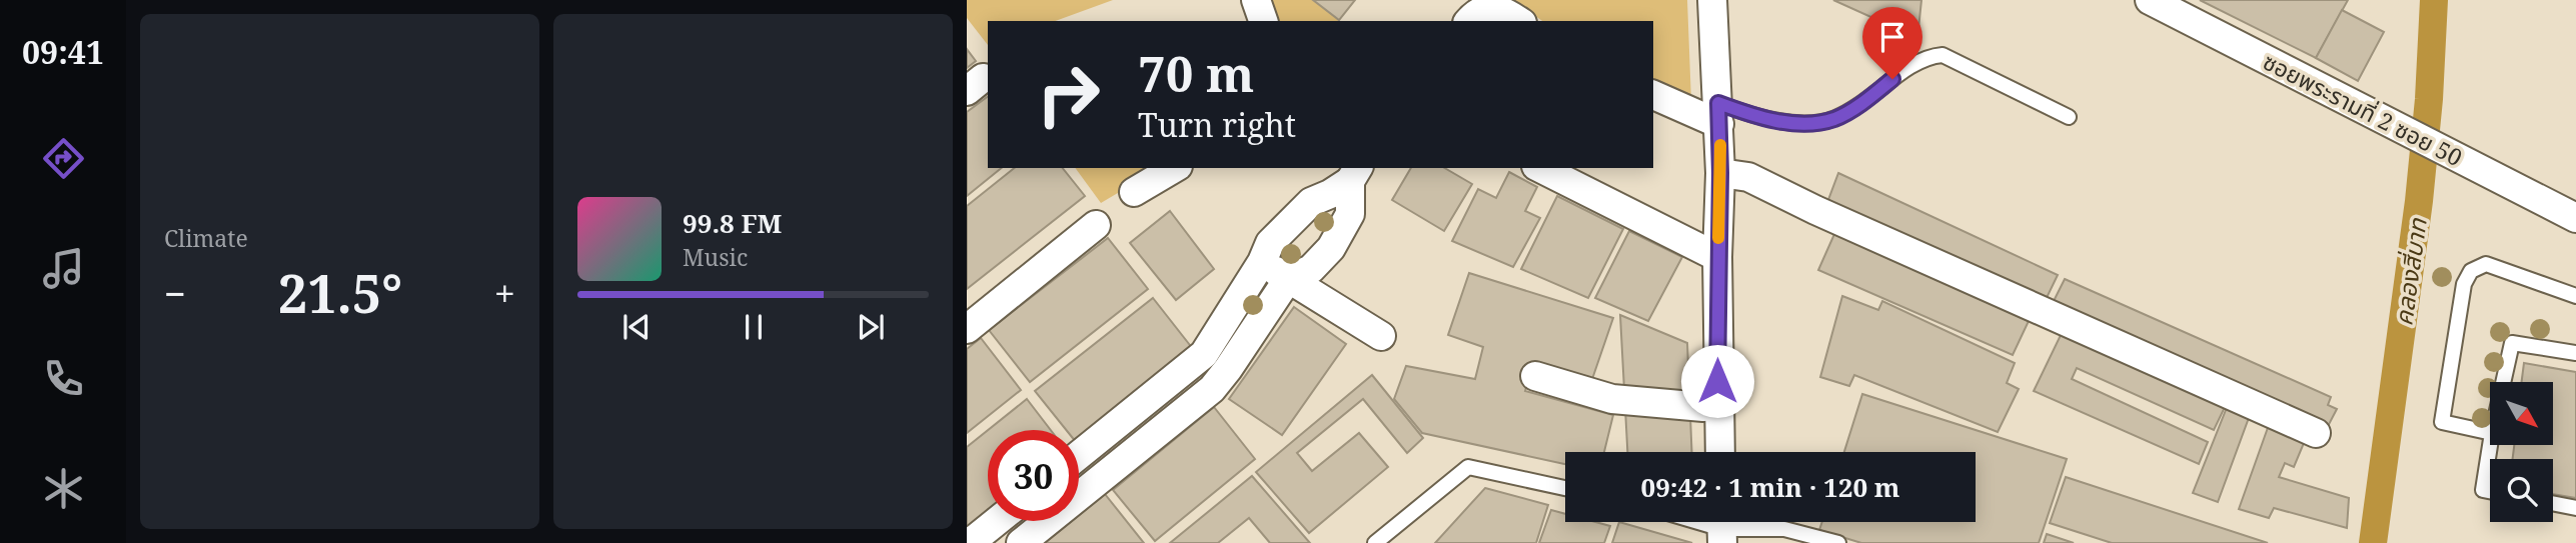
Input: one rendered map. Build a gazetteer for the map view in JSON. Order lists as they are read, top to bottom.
{
  "streets": {
    "street": ["ซอยพระรามที่ 2 ซอย 50"]
  },
  "water": ["คลองสี่บาท"],
  "north": "bottom right",
  "page": {
    "tabs": "09:41",
    "tile": "Climate",
    "turn": ["70 m", "Turn right"],
    "song": ["99.8 FM", "Music"],
    "heat": ["−", "21.5°", "+"],
    "limit": "30",
    "trip": "09:42 · 1 min · 120 m"
  }
}
